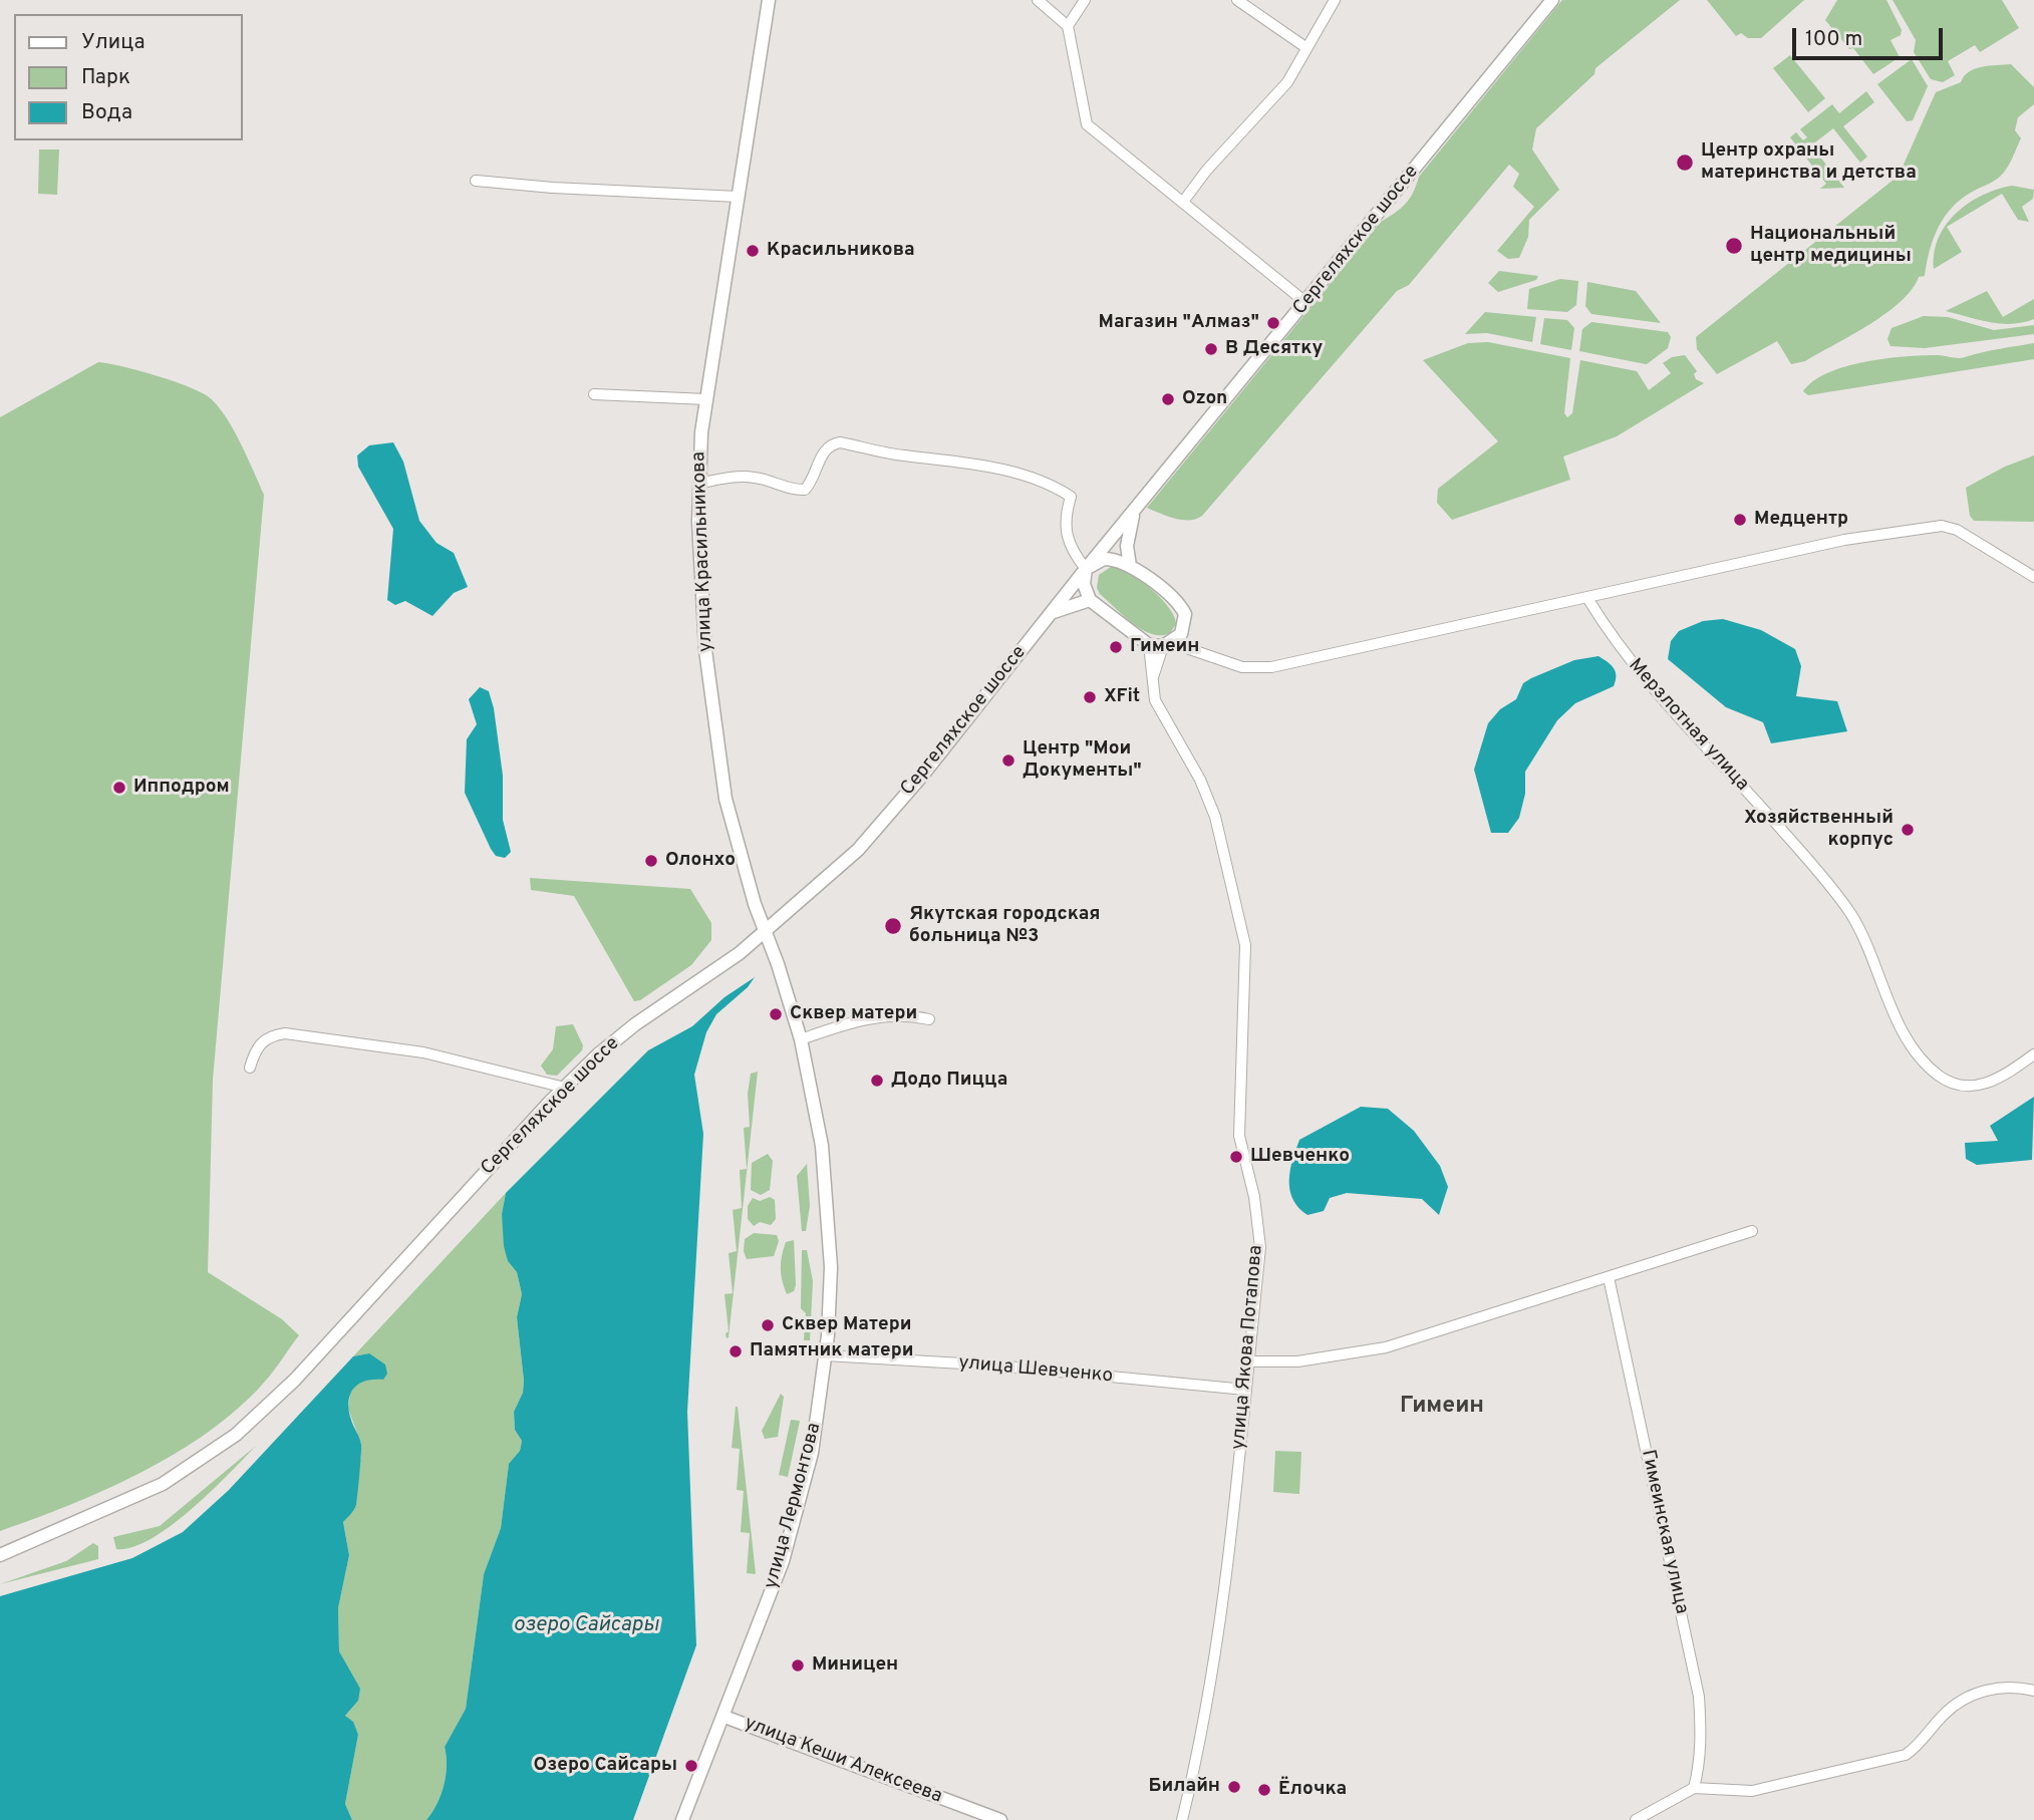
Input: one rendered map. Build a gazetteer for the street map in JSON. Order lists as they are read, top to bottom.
{
  "streets": {
    "main road": [
      "Сергеляхское шоссе",
      "улица Красильникова",
      "улица Лермонтова",
      "улица Кеши Алексеева"
    ],
    "street": [
      "Мерзлотная улица",
      "улица Якова Потапова",
      "улица Шевченко",
      "Гимеинская улица"
    ]
  },
  "crossings": [
    ["Сергеляхское шоссе", "улица Красильникова"],
    ["Сергеляхское шоссе", "улица Лермонтова"],
    ["улица Красильникова", "улица Лермонтова"],
    ["улица Якова Потапова", "улица Шевченко"],
    ["улица Шевченко", "улица Лермонтова"],
    ["улица Лермонтова", "улица Кеши Алексеева"]
  ],
  "districts": ["Гимеин"],
  "water": ["озеро Сайсары"],
  "places": [
    "Центр охраны материнства и детства",
    "Национальный центр медицины",
    "Красильникова",
    "Магазин \"Алмаз\"",
    "В Десятку",
    "Ozon",
    "Медцентр",
    "Гимеин",
    "XFit",
    "Центр \"Мои Документы\"",
    "Ипподром",
    "Хозяйственный корпус",
    "Олонхо",
    "Якутская городская больница №3",
    "Сквер матери",
    "Додо Пицца",
    "Шевченко",
    "Сквер Матери",
    "Памятник матери",
    "Миницен",
    "Озеро Сайсары",
    "Билайн",
    "Ёлочка"
  ],
  "legend": ["Улица", "Парк", "Вода"],
  "scale_bar": "100 m"
}
